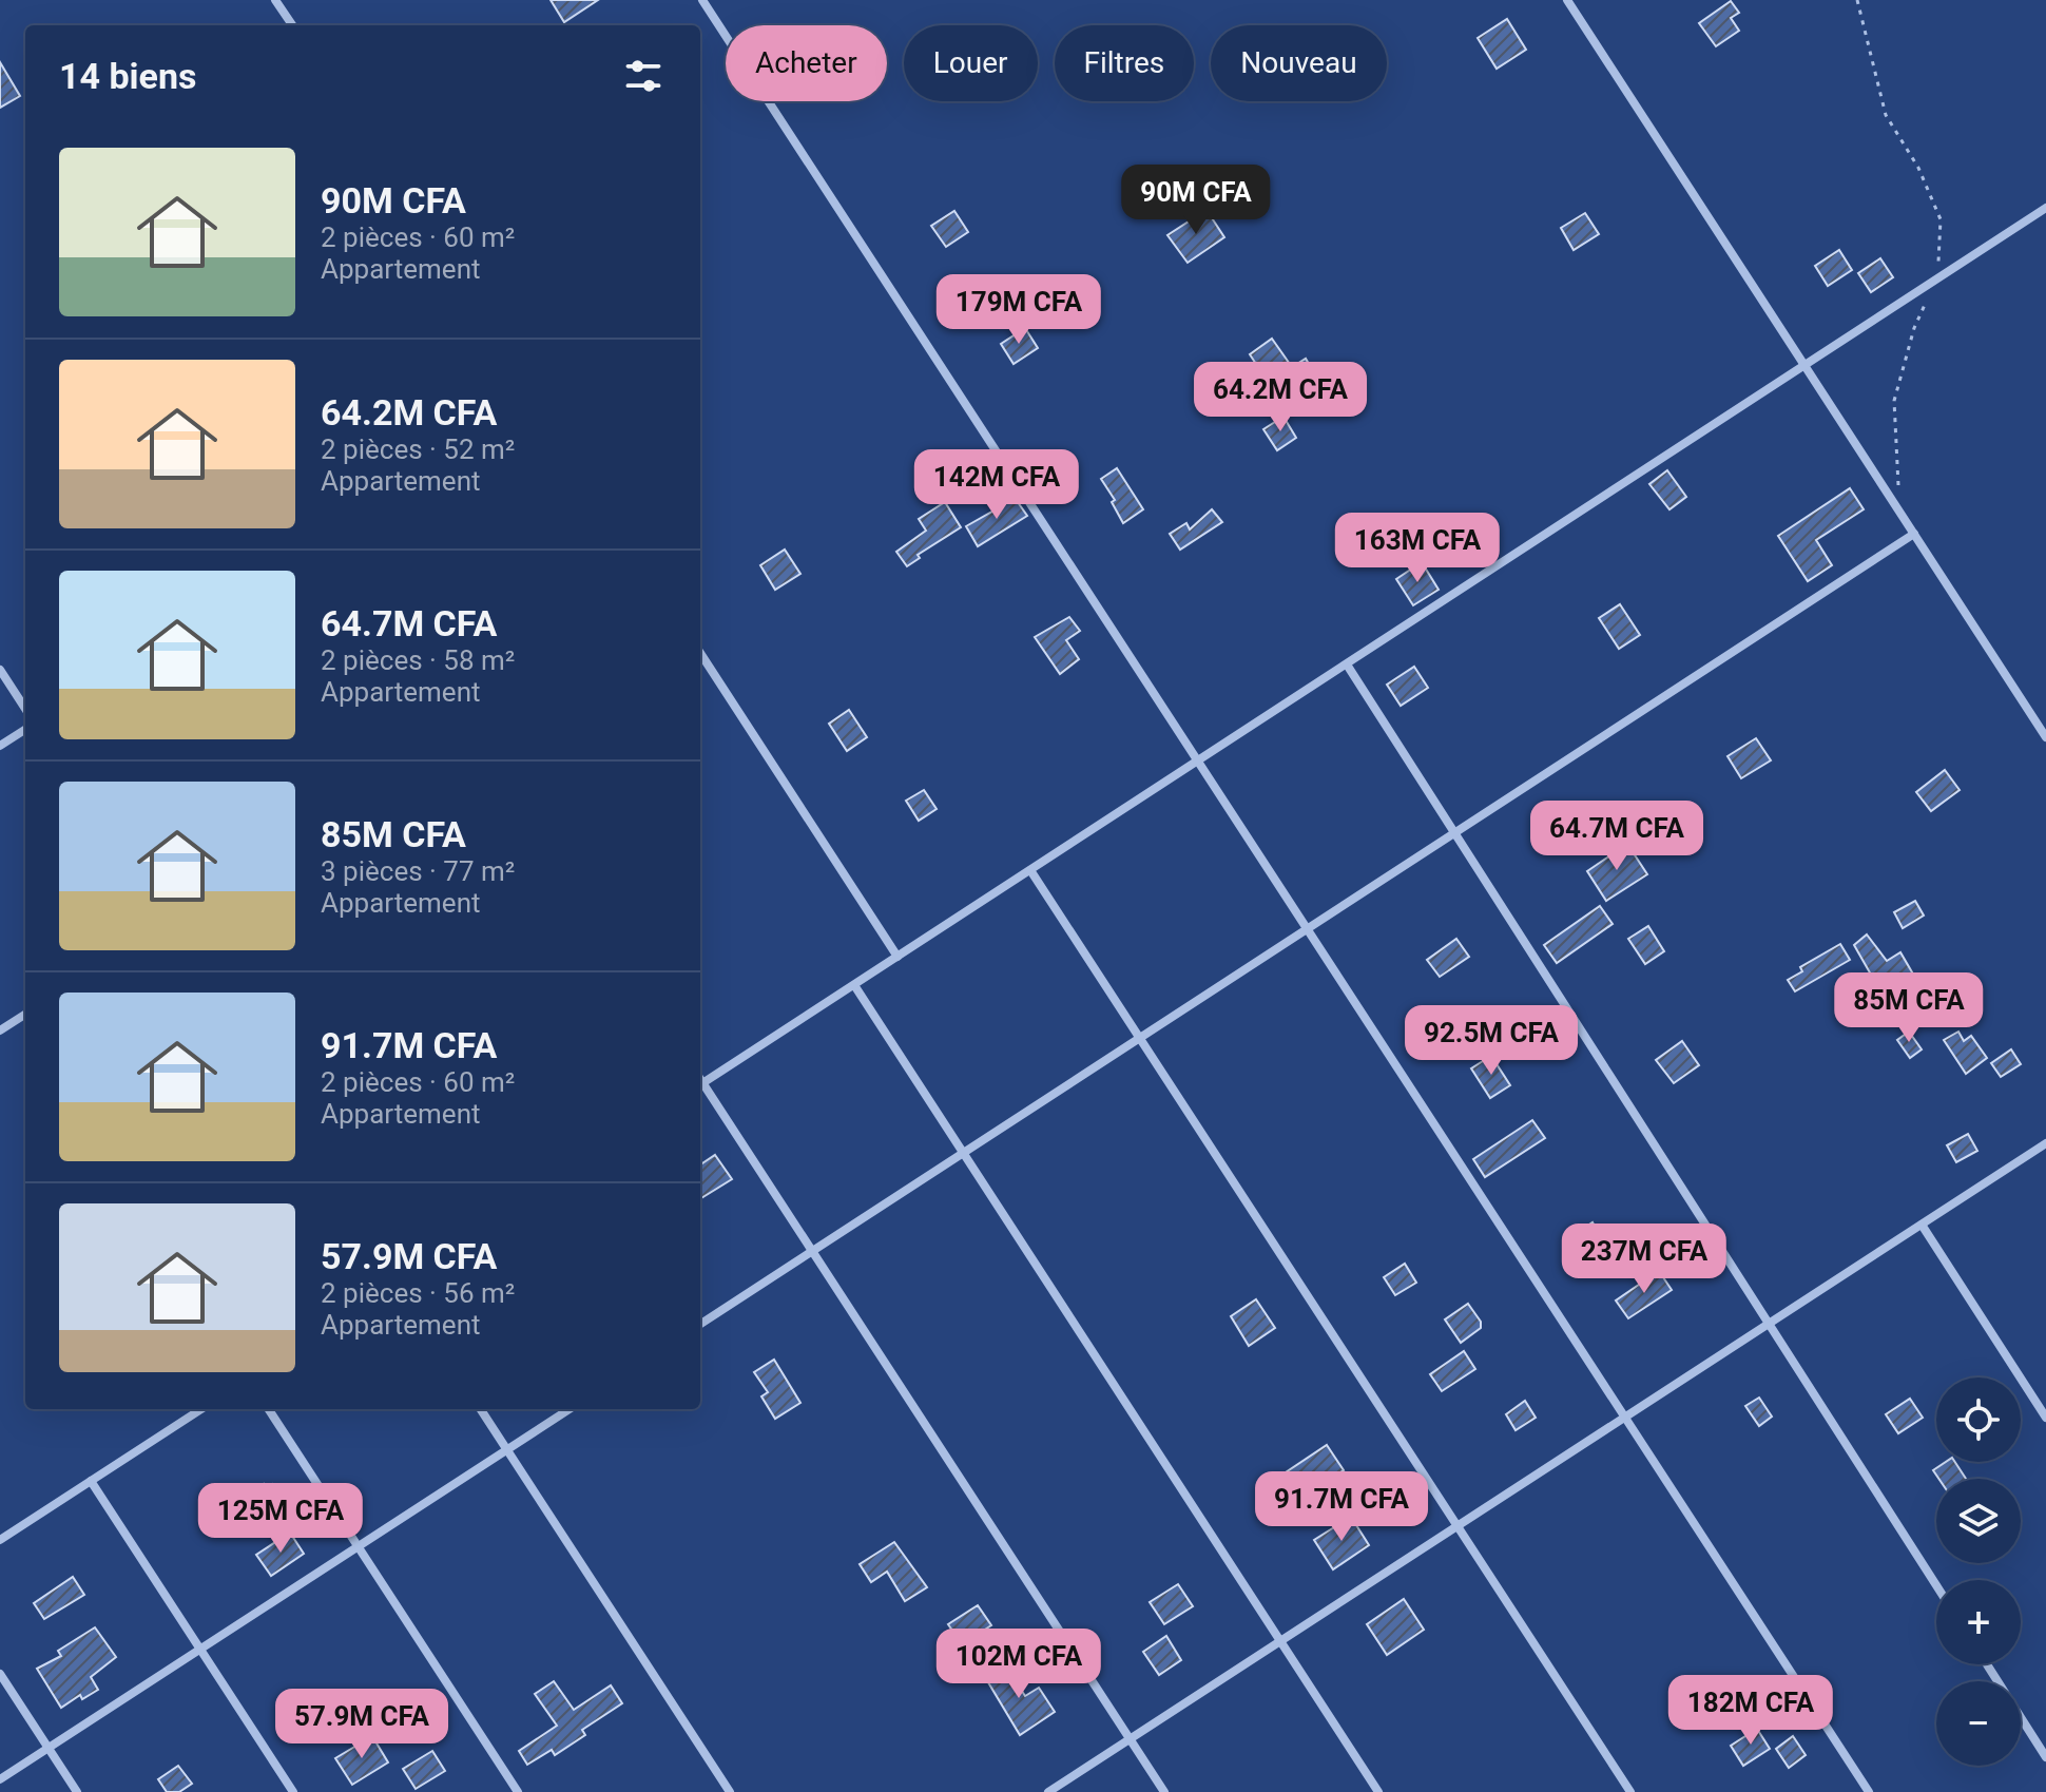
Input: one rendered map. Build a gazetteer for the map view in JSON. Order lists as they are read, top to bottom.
{
  "page": {
    "chip": [
      "Acheter",
      "Louer",
      "Filtres",
      "Nouveau"
    ],
    "heading": "14 biens",
    "list": [
      {
        "name": "90M CFA",
        "note": "2 pièces · 60 m² · Appartement"
      },
      {
        "name": "64.2M CFA",
        "note": "2 pièces · 52 m² · Appartement"
      },
      {
        "name": "64.7M CFA",
        "note": "2 pièces · 58 m² · Appartement"
      },
      {
        "name": "85M CFA",
        "note": "3 pièces · 77 m² · Appartement"
      },
      {
        "name": "91.7M CFA",
        "note": "2 pièces · 60 m² · Appartement"
      },
      {
        "name": "57.9M CFA",
        "note": "2 pièces · 56 m² · Appartement"
      }
    ],
    "price": [
      "90M CFA",
      "179M CFA",
      "64.2M CFA",
      "142M CFA",
      "163M CFA",
      "64.7M CFA",
      "85M CFA",
      "92.5M CFA",
      "237M CFA",
      "91.7M CFA",
      "125M CFA",
      "102M CFA",
      "182M CFA",
      "57.9M CFA"
    ],
    "map_buttons": ["+", "−"]
  }
}
